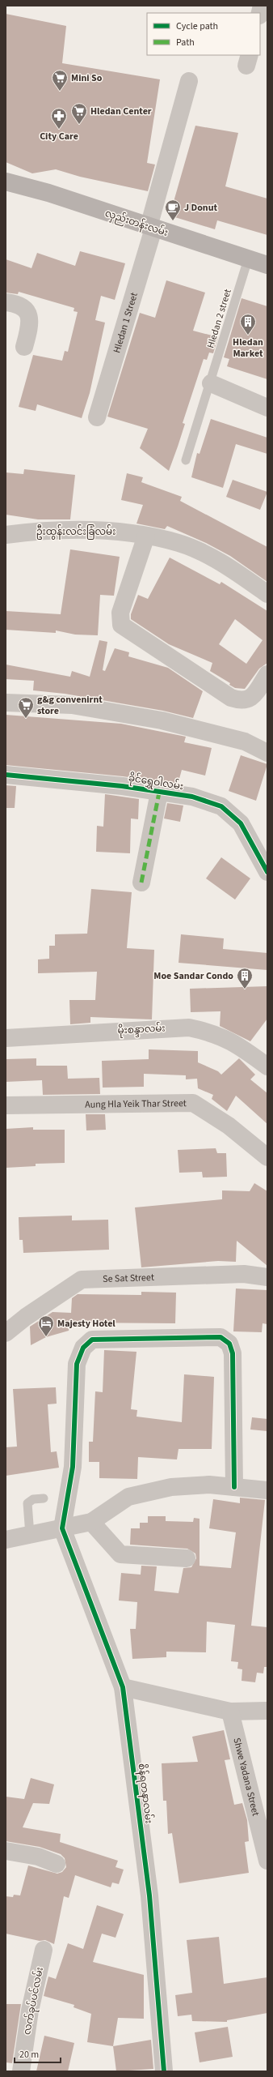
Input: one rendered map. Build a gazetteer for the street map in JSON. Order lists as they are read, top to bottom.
{
  "streets": {
    "main road": ["လှည်းတန်းလမ်း"],
    "street": [
      "Hledan 1 Street",
      "ဦးထွန်းလင်းခြံလမ်း",
      "ခိုင်ရွှေဝါလမ်း",
      "မိုးစန္ဒာလမ်း",
      "Aung Hla Yeik Thar Street",
      "Se Sat Street",
      "Shwe Yadana Street",
      "စိန်ရတနာလမ်း",
      "လက်ခုပ်ပင်လမ်း"
    ],
    "lane": ["Hledan 2 street"]
  },
  "crossings": [
    ["လှည်းတန်းလမ်း", "Hledan 2 street"],
    ["လှည်းတန်းလမ်း", "Hledan 1 Street"]
  ],
  "places": {
    "supermarket": ["Mini So", "Hledan Center", "g&g convenirnt store"],
    "pharmacy": ["City Care"],
    "cafe": ["J Donut"],
    "building": ["Hledan Market", "Moe Sandar Condo"],
    "hotel": ["Majesty Hotel"]
  },
  "legend": ["Cycle path", "Path"],
  "scale_bar": "20 m"
}
